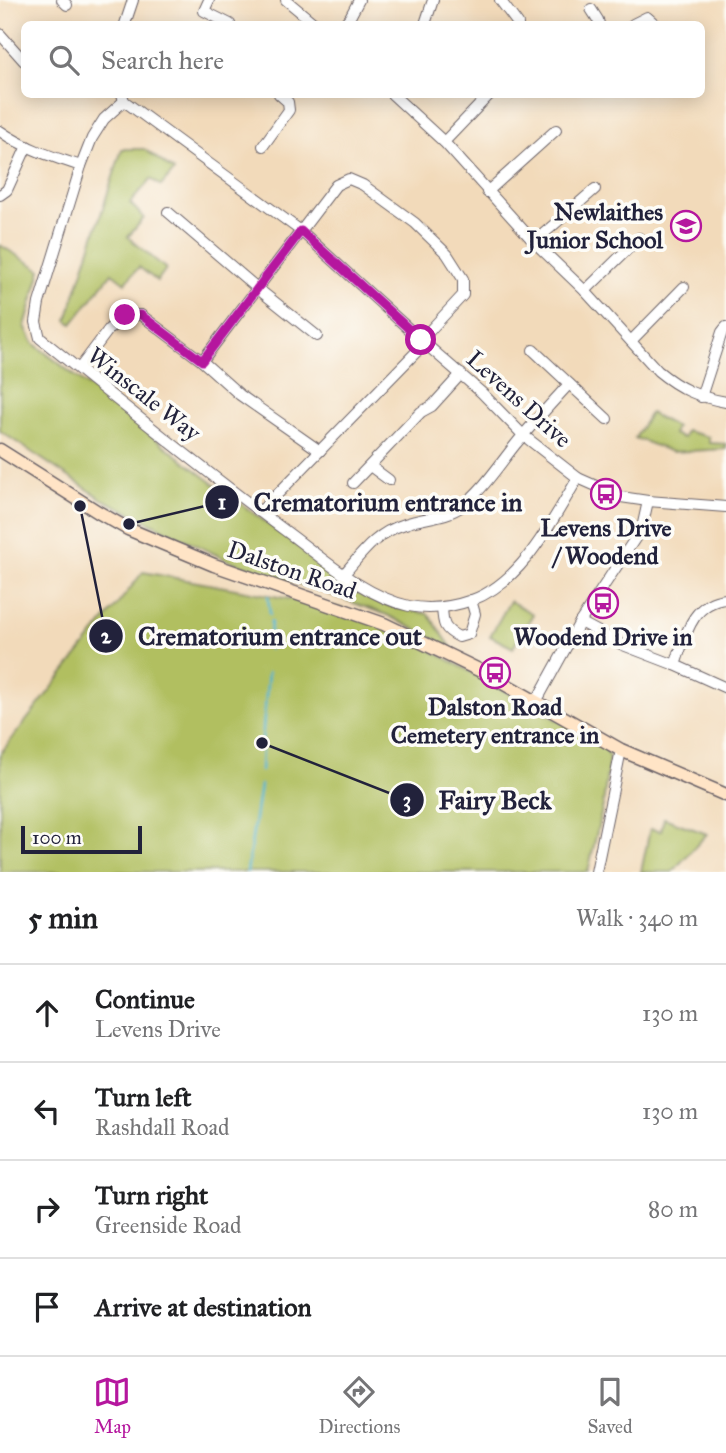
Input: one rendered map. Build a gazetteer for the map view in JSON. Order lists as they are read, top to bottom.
{
  "streets": {
    "main road": ["Dalston Road"],
    "street": ["Winscale Way", "Levens Drive"]
  },
  "crossings": [
    ["Winscale Way", "Levens Drive"]
  ],
  "places": {
    "school or university": ["Newlaithes Junior School"],
    "bus stop": ["Levens Drive / Woodend", "Woodend Drive in", "Dalston Road Cemetery entrance in"],
    "other": ["Crematorium entrance out", "Crematorium entrance in", "Fairy Beck"]
  },
  "scale_bar": "100 m",
  "page": {
    "search": "Search here",
    "scale": "100 m",
    "heading": ["5 min", "Walk · 340 m"],
    "list": [
      ["Continue", "Levens Drive", "130 m"],
      ["Turn left", "Rashdall Road", "130 m"],
      ["Turn right", "Greenside Road", "80 m"],
      "Arrive at destination"
    ],
    "nav": ["Map", "Directions", "Saved"]
  }
}
